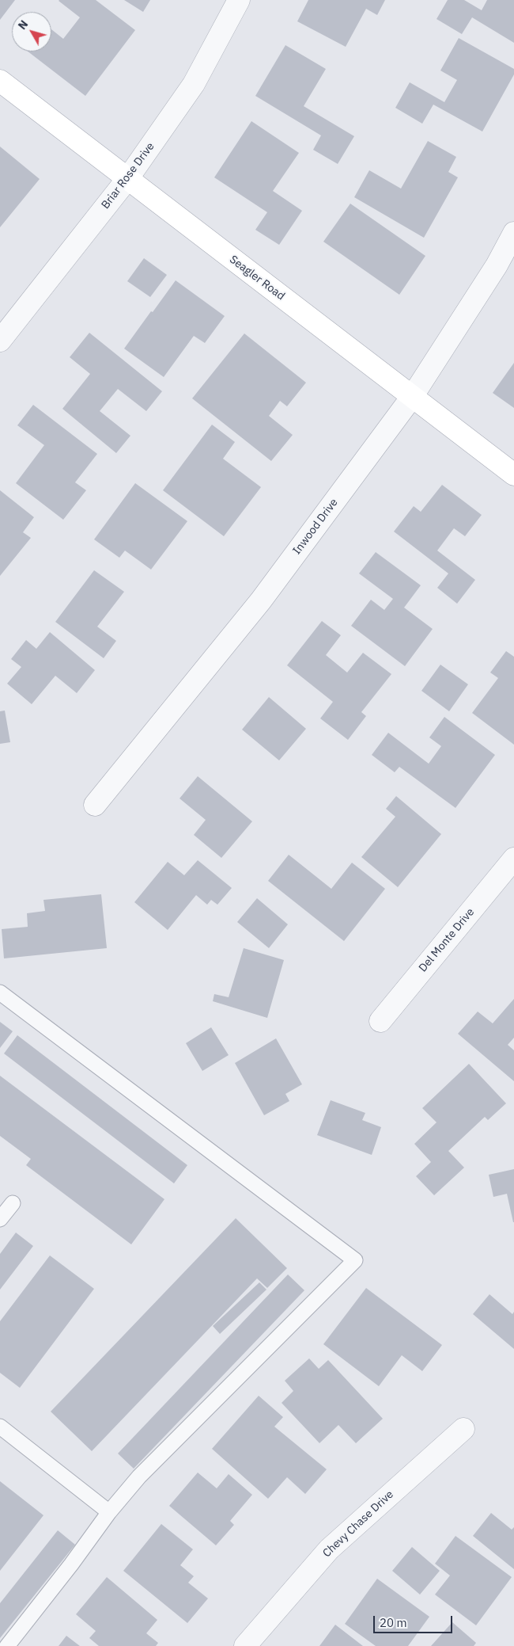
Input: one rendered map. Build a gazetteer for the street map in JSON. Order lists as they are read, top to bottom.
{
  "streets": {
    "street": [
      "Briar Rose Drive",
      "Seagler Road",
      "Inwood Drive",
      "Del Monte Drive",
      "Chevy Chase Drive"
    ]
  },
  "crossings": [
    ["Briar Rose Drive", "Seagler Road"],
    ["Seagler Road", "Inwood Drive"]
  ],
  "scale_bar": "20 m",
  "north": "top left"
}
